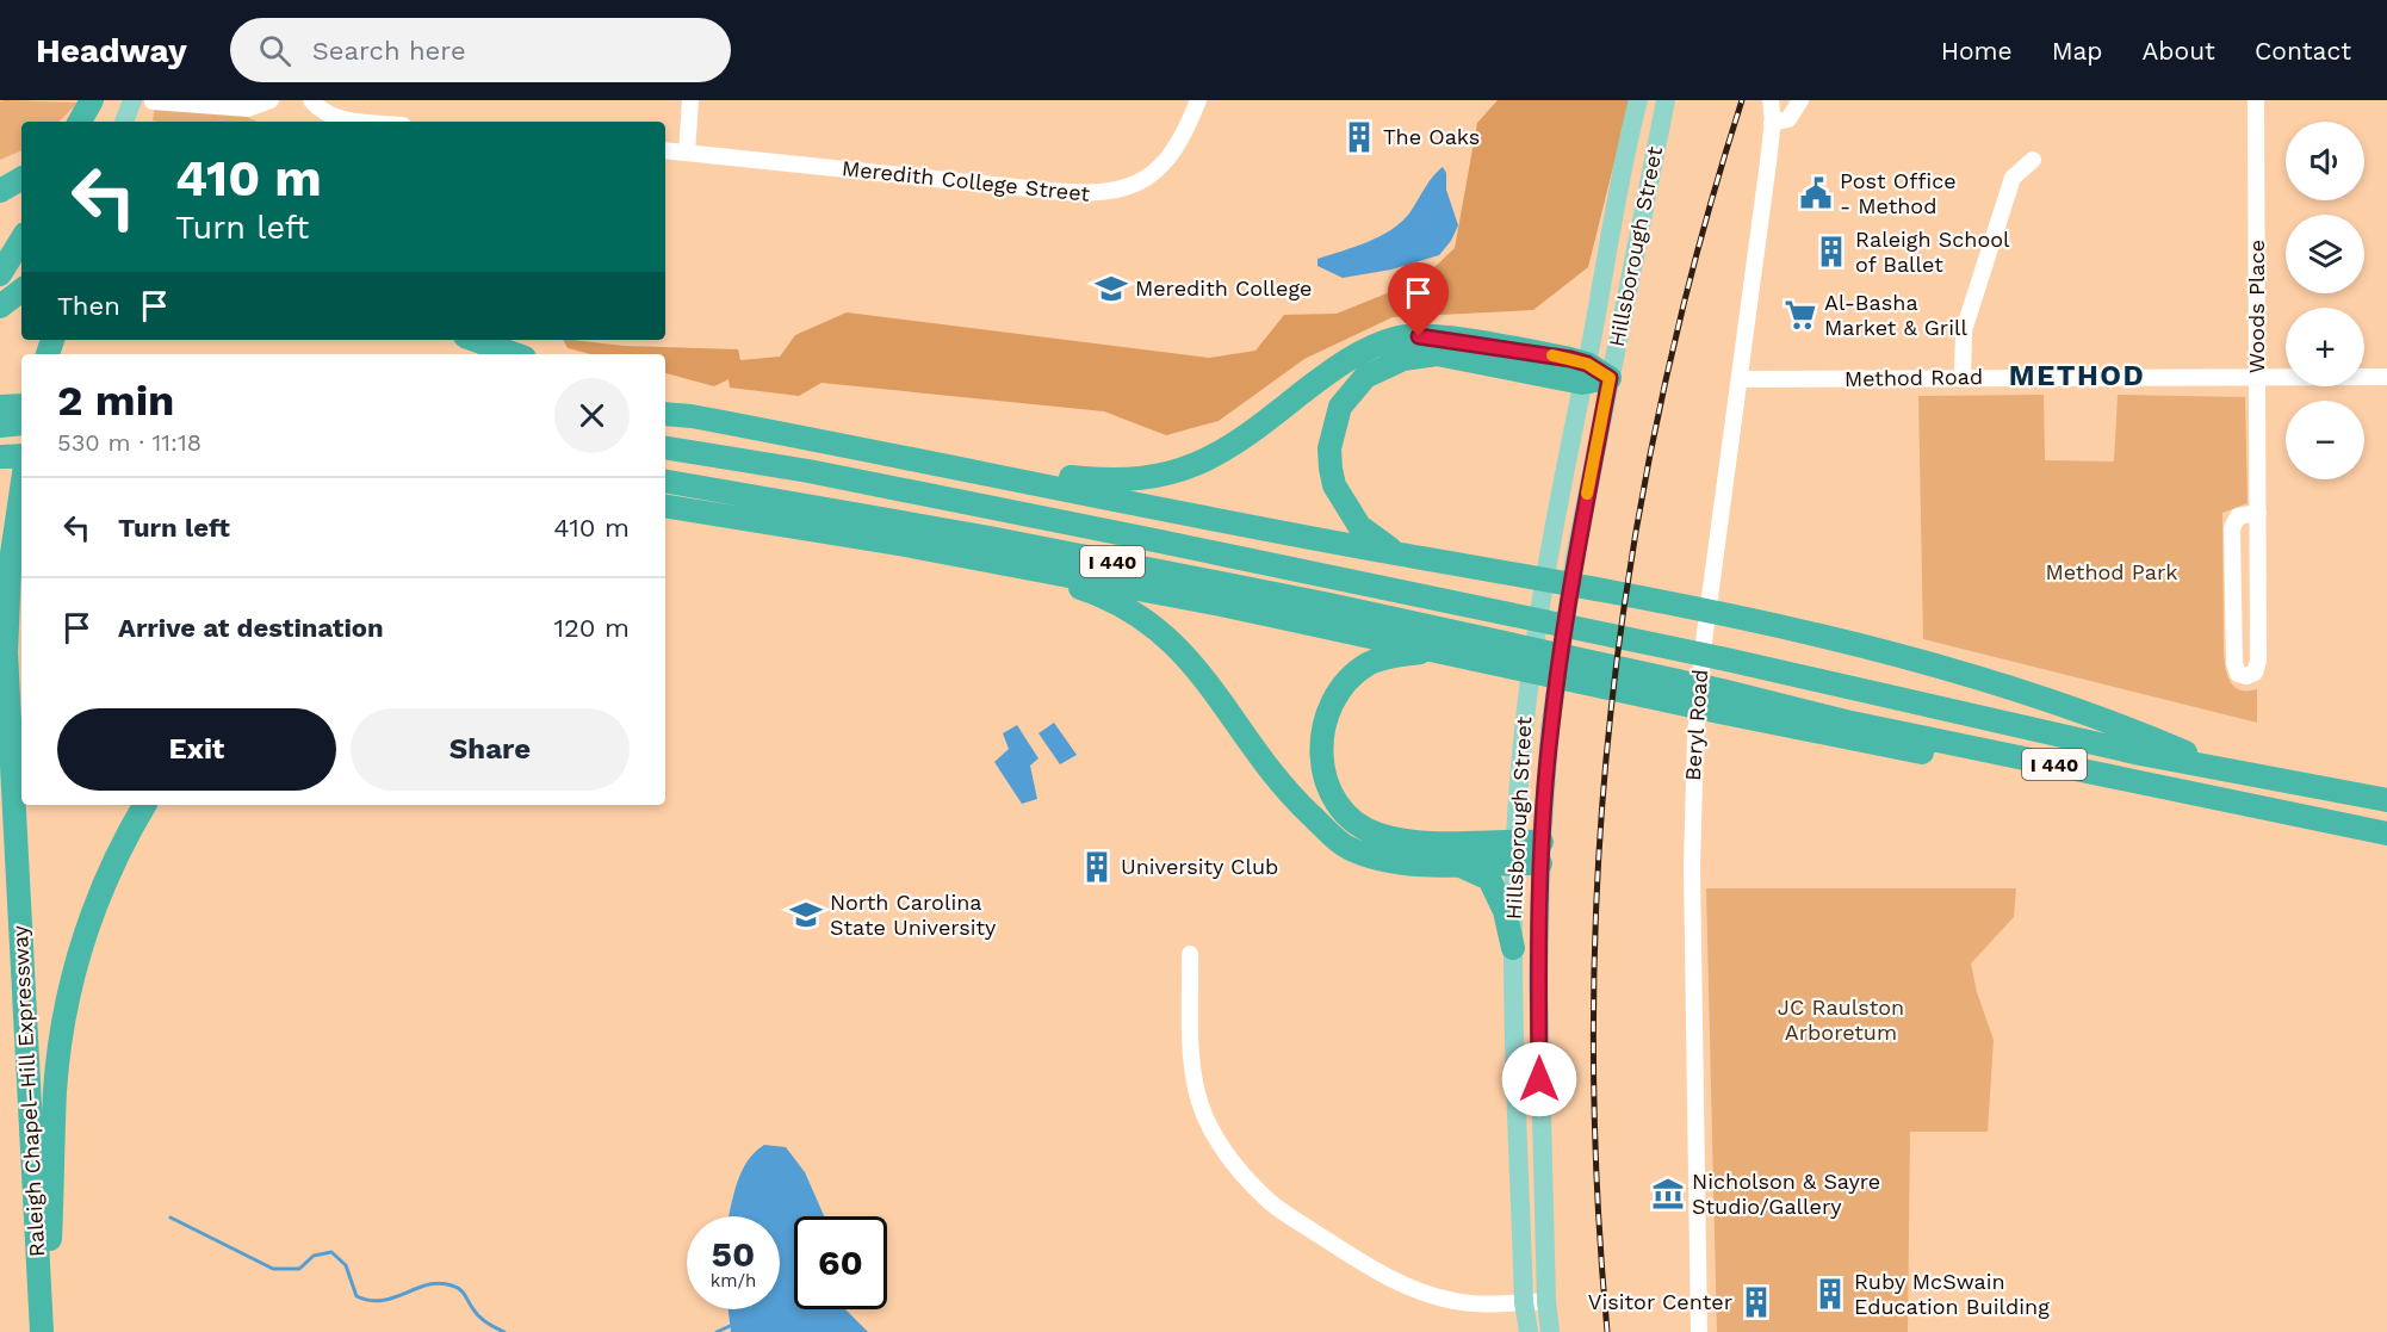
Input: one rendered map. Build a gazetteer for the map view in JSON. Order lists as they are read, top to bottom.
{
  "streets": {
    "highway": ["I 440", "Raleigh Chapel–Hill Expressway"],
    "main road": ["Hillsborough Street"],
    "street": [
      "Meredith College Street",
      "Woods Place",
      "Method Road",
      "Beryl Road"
    ]
  },
  "crossings": [
    ["Woods Place", "Method Road"],
    ["Method Road", "Beryl Road"]
  ],
  "districts": ["METHOD"],
  "parks": ["Method Park", "JC Raulston Arboretum"],
  "places": {
    "building": [
      "The Oaks",
      "Raleigh School of Ballet",
      "University Club",
      "Ruby McSwain Education Building",
      "Visitor Center"
    ],
    "public building": ["Post Office - Method"],
    "school or university": ["Meredith College", "North Carolina State University"],
    "supermarket": ["Al-Basha Market & Grill"],
    "museum": ["Nicholson & Sayre Studio/Gallery"]
  },
  "page": {
    "header": "Headway",
    "search": "Search here",
    "nav": [
      "Home",
      "Map",
      "About",
      "Contact"
    ],
    "map_buttons": ["+", "−"],
    "turn": ["410 m", "Turn left"],
    "then": "Then",
    "heading": ["2 min", "530 m · 11:18"],
    "list": [
      {
        "name": "Turn left",
        "value": "410 m"
      },
      {
        "name": "Arrive at destination",
        "value": "120 m"
      }
    ],
    "buttons": ["Exit", "Share"],
    "speed": "50 km/h",
    "limit": "60"
  }
}
